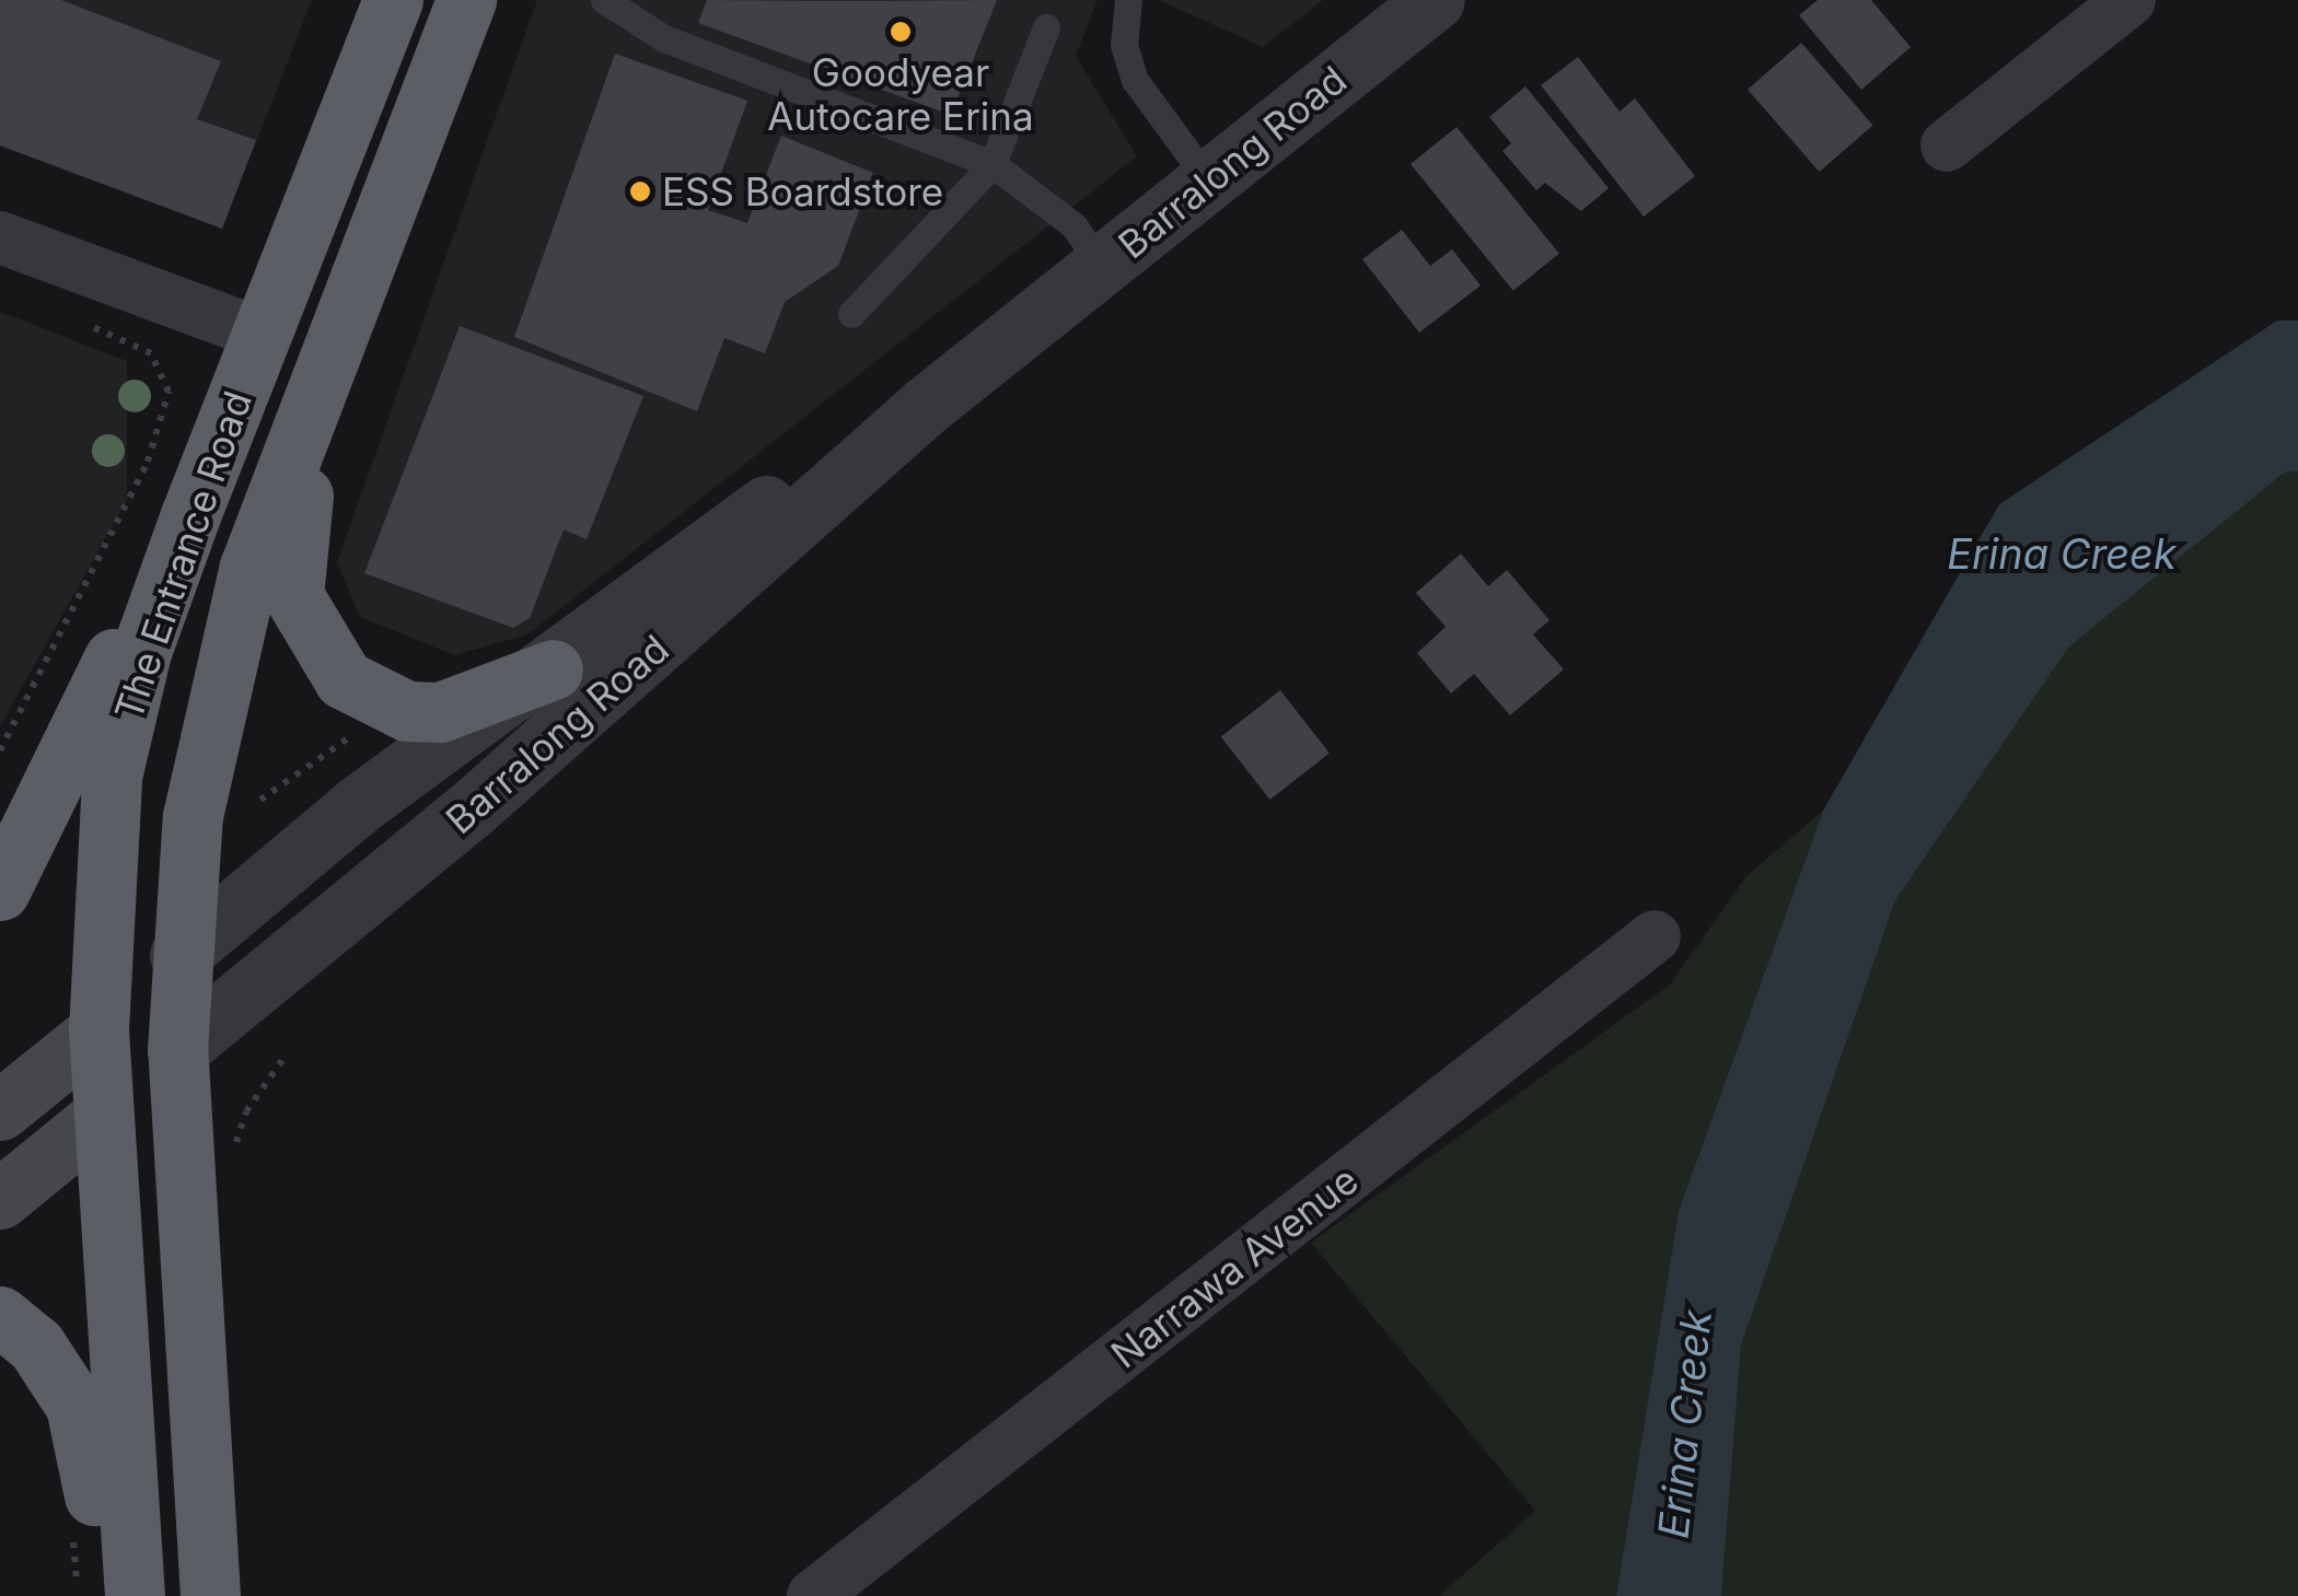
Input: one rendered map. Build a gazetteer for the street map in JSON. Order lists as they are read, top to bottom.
{
  "streets": {
    "highway": ["The Entrance Road"],
    "street": ["Barralong Road", "Narrawa Avenue"]
  },
  "crossings": [
    ["Barralong Road", "The Entrance Road"]
  ],
  "water": ["Erina Creek"],
  "places": ["Goodyear Autocare Erina", "ESS Boardstore"]
}
